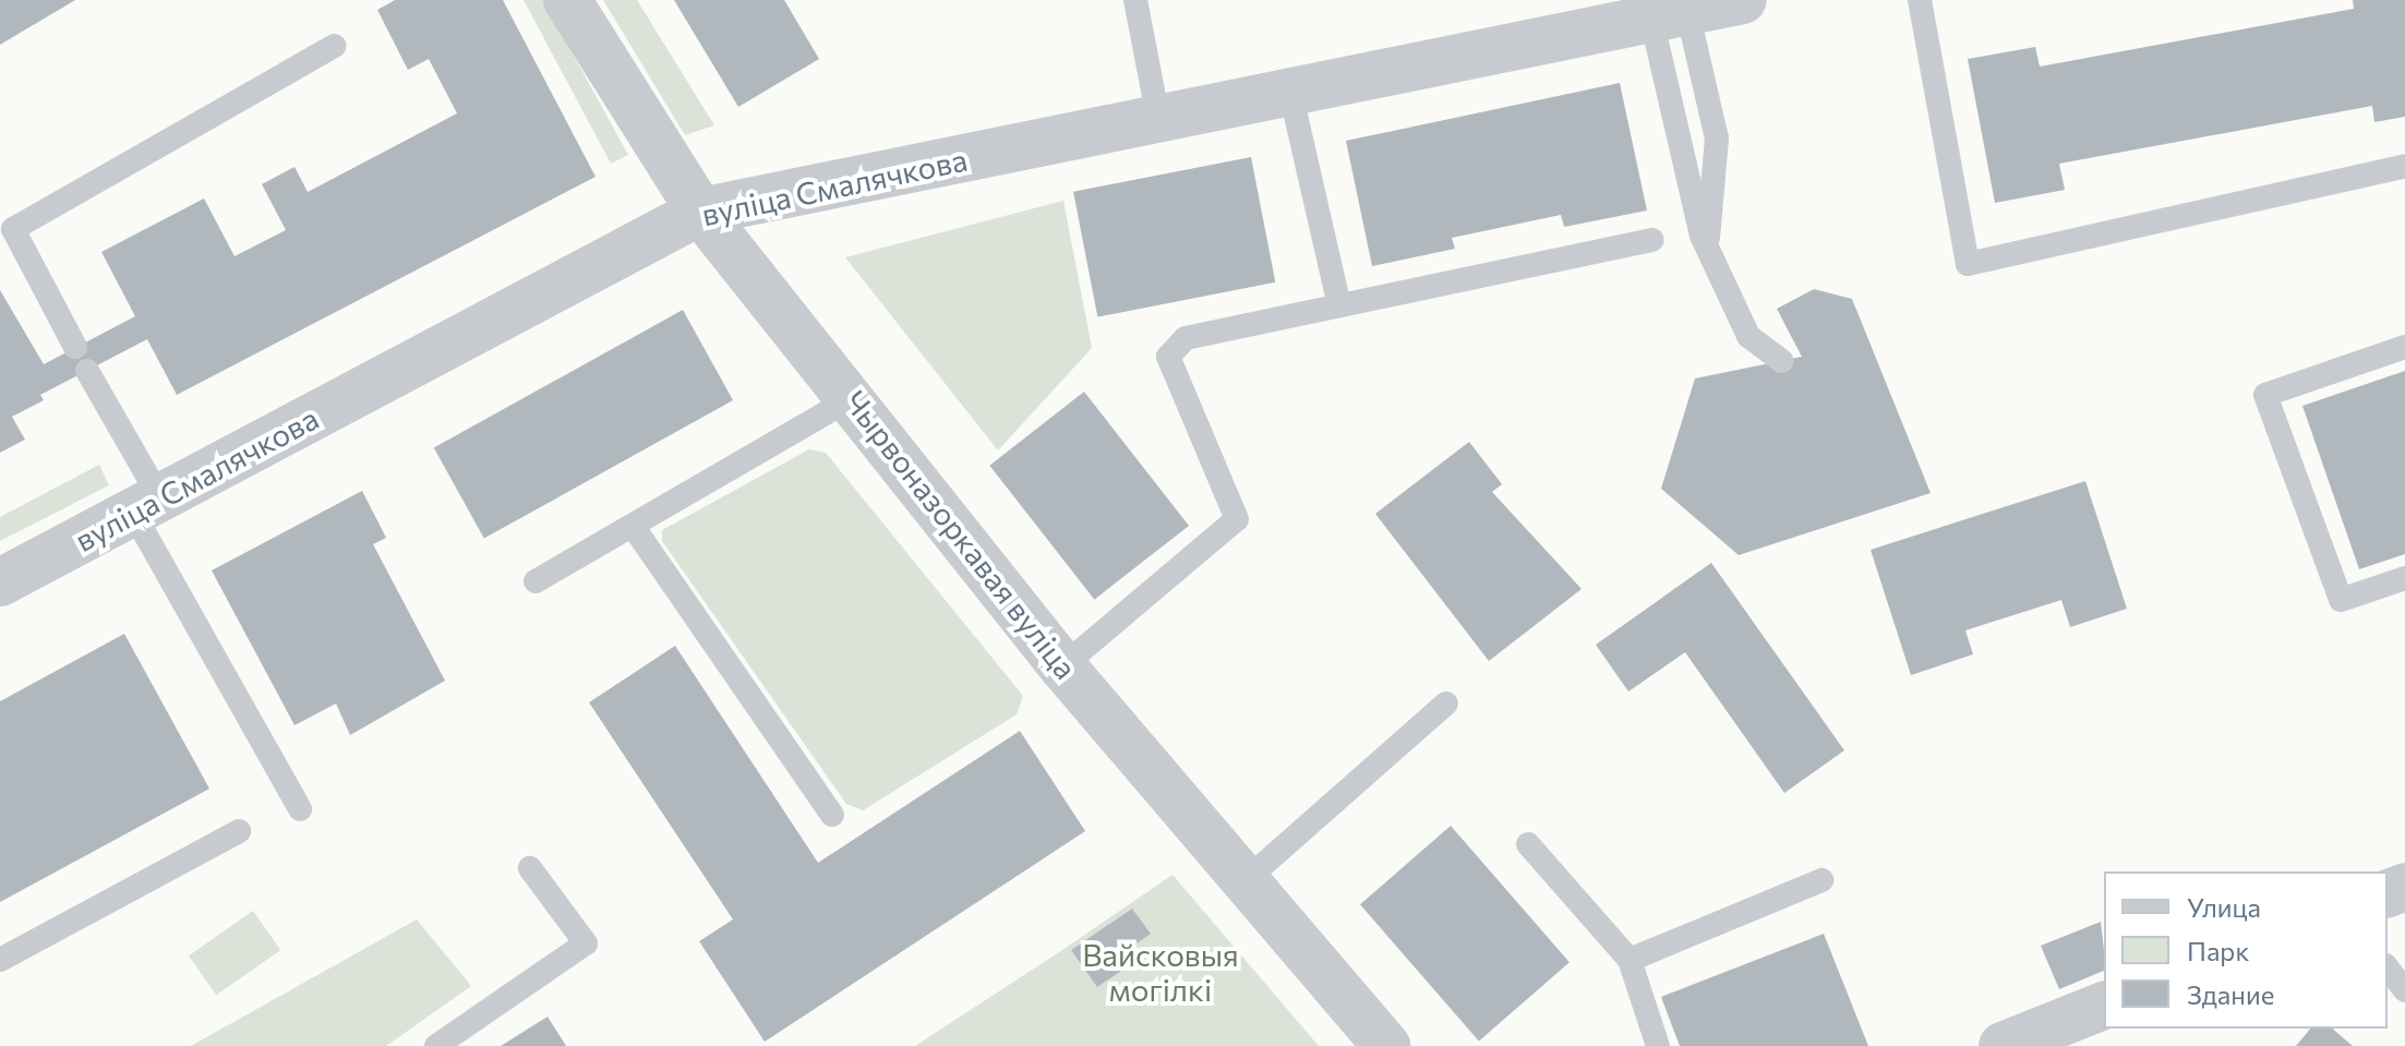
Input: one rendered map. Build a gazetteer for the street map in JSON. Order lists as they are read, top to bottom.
{
  "streets": {
    "street": ["вуліца Смалячкова", "Чырвоназоркавая вуліца"]
  },
  "crossings": [
    ["вуліца Смалячкова", "Чырвоназоркавая вуліца"]
  ],
  "parks": ["Вайсковыя могілкі"],
  "legend": ["Улица", "Парк", "Здание"]
}
